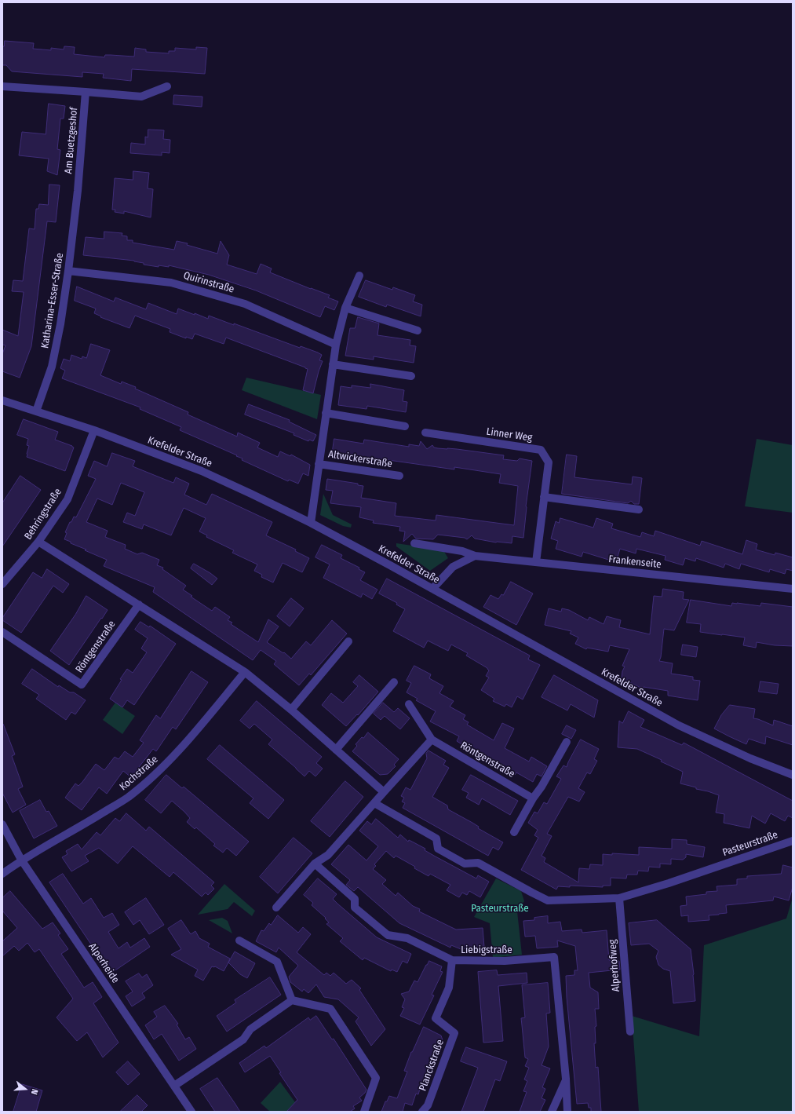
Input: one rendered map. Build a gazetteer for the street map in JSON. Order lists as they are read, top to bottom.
{
  "streets": {
    "street": [
      "Am Buetzgeshof",
      "Quirinstraße",
      "Katharina-Esser-Straße",
      "Linner Weg",
      "Krefelder Straße",
      "Altwickerstraße",
      "Behringstraße",
      "Frankenseite",
      "Röntgenstraße",
      "Kochstraße",
      "Pasteurstraße",
      "Liebigstraße",
      "Alperheide",
      "Alperhofweg",
      "Planckstraße"
    ]
  },
  "crossings": [
    ["Am Buetzgeshof", "Katharina-Esser-Straße"],
    ["Quirinstraße", "Katharina-Esser-Straße"],
    ["Quirinstraße", "Altwickerstraße"],
    ["Katharina-Esser-Straße", "Krefelder Straße"],
    ["Linner Weg", "Frankenseite"],
    ["Krefelder Straße", "Altwickerstraße"],
    ["Krefelder Straße", "Behringstraße"],
    ["Kochstraße", "Alperheide"],
    ["Pasteurstraße", "Alperhofweg"],
    ["Liebigstraße", "Planckstraße"]
  ],
  "parks": ["Pasteurstraße"],
  "north": "right"
}
